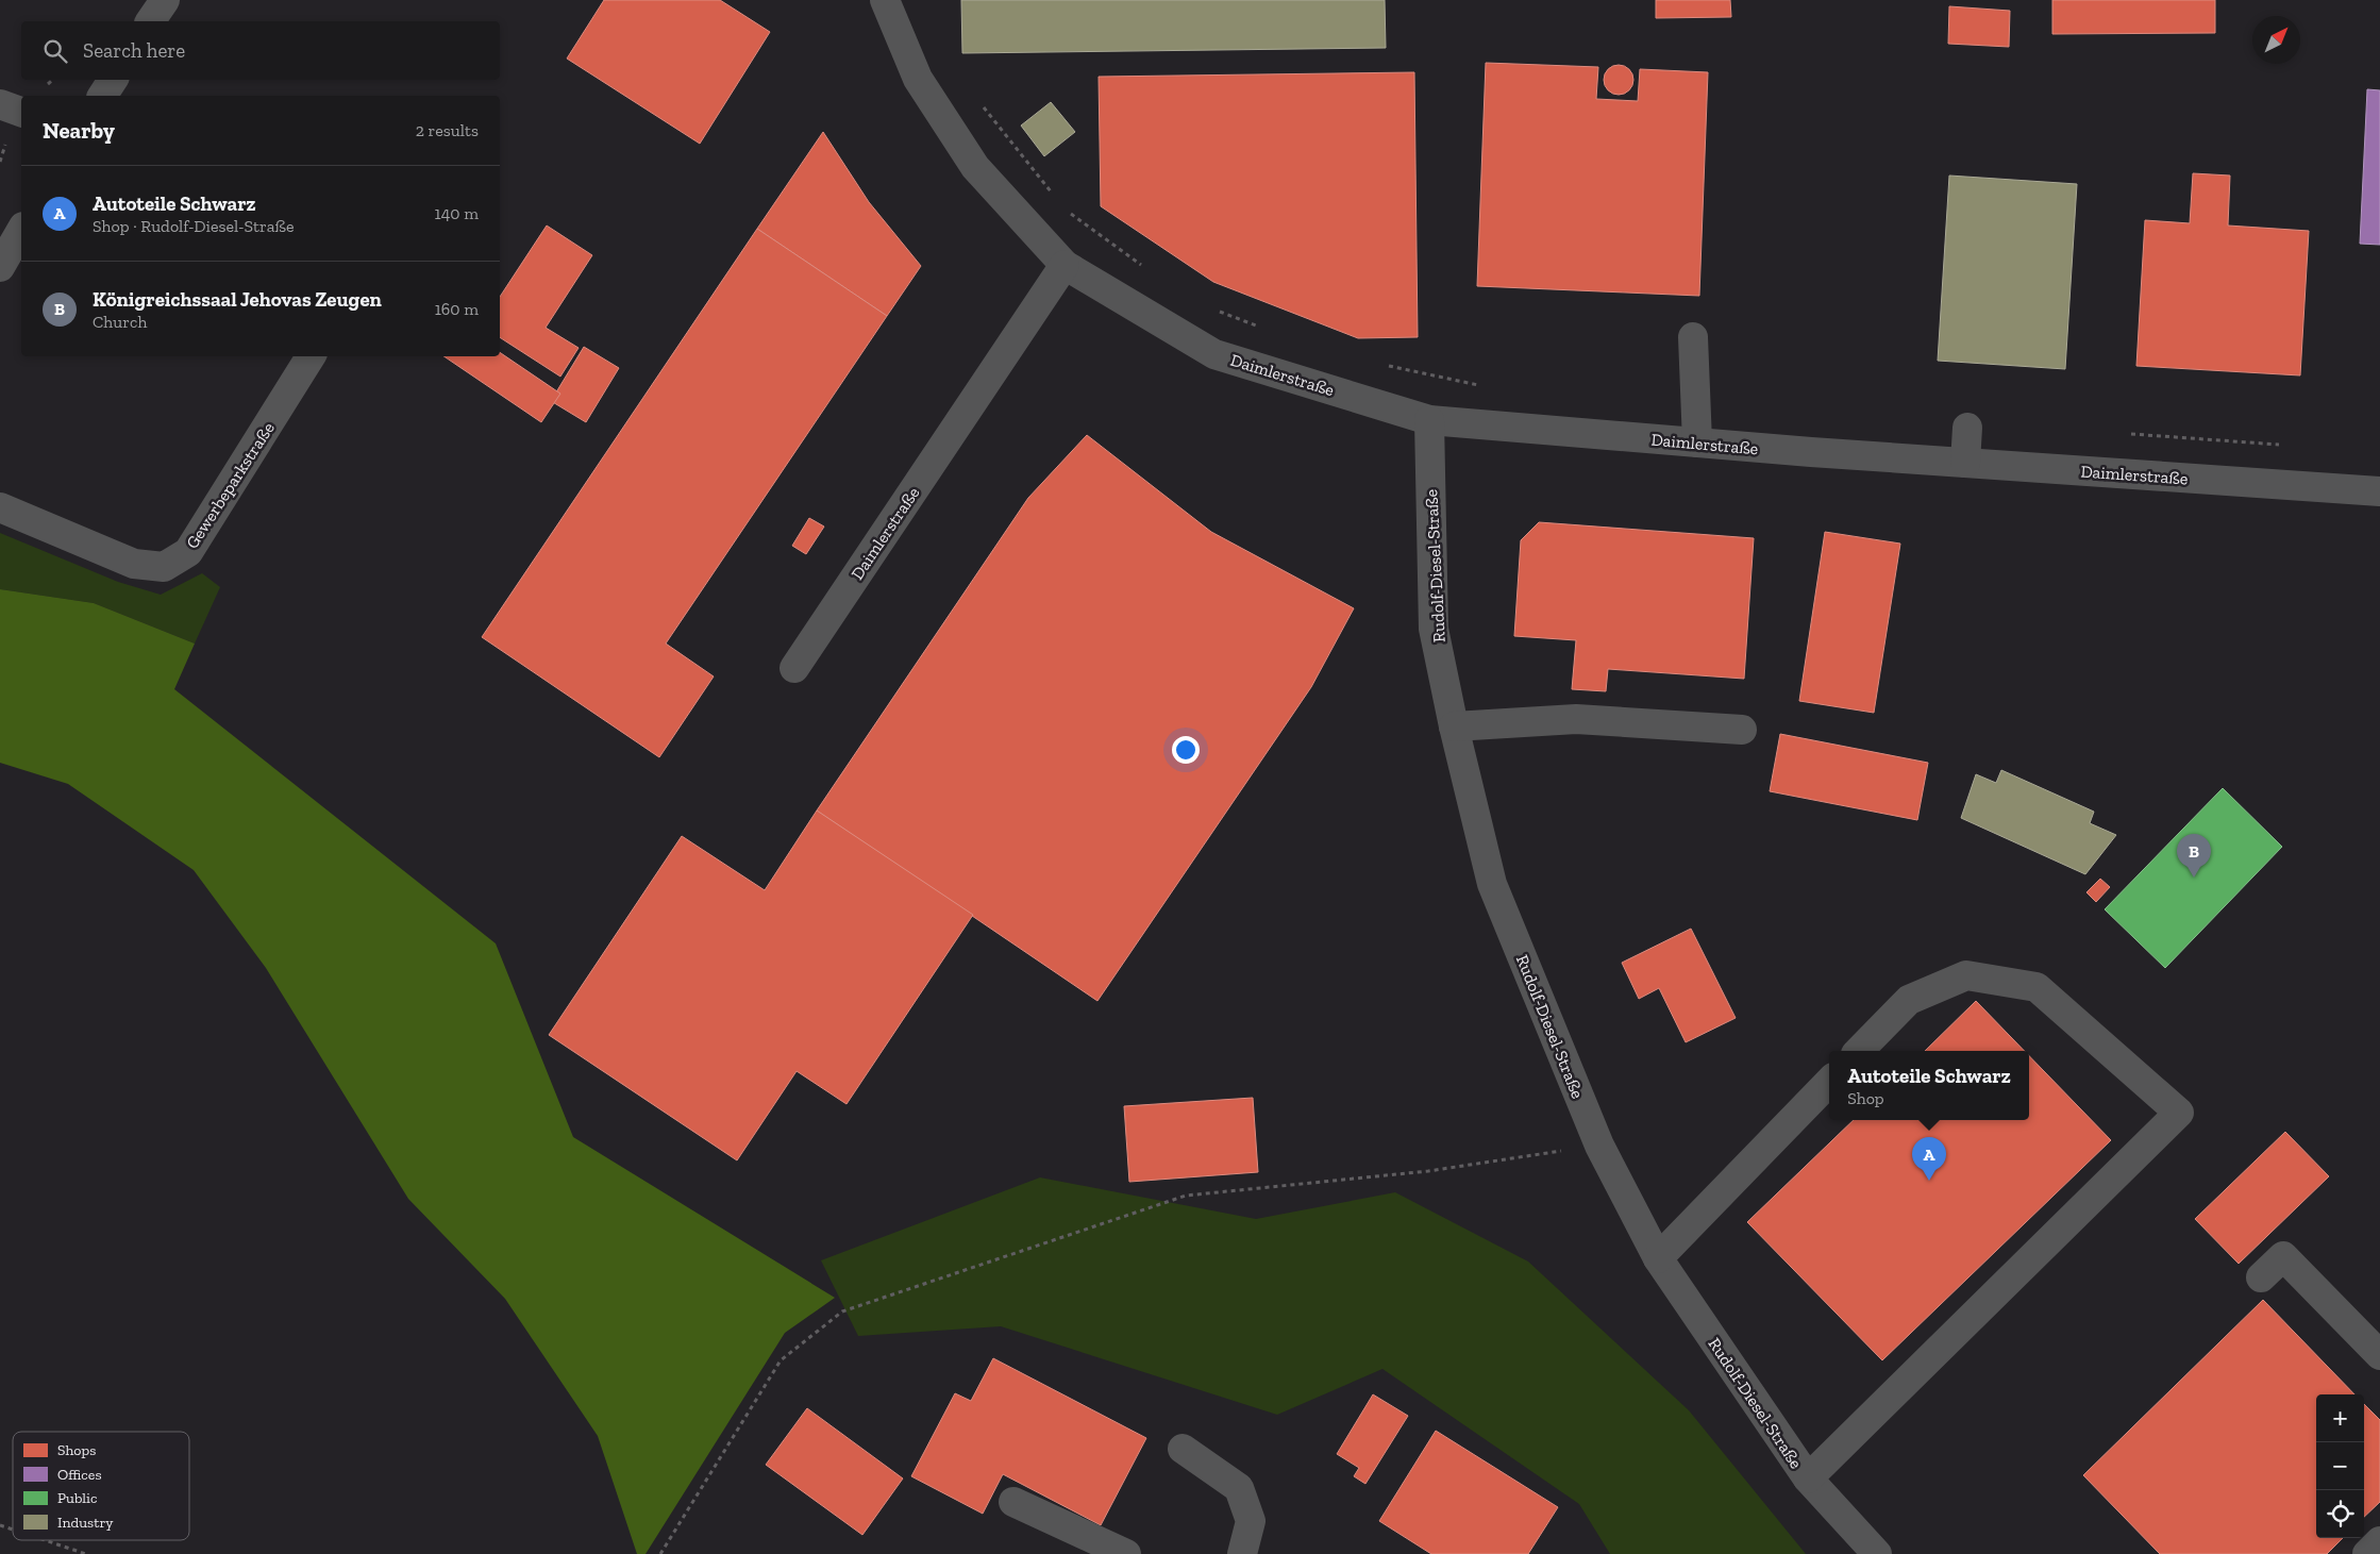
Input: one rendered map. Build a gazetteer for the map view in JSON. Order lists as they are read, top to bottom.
{
  "streets": {
    "street": ["Daimlerstraße", "Gewerbeparkstraße", "Rudolf-Diesel-Straße"]
  },
  "crossings": [
    ["Daimlerstraße", "Rudolf-Diesel-Straße"]
  ],
  "legend": [
    "Shops",
    "Offices",
    "Public",
    "Industry"
  ],
  "north": "top right",
  "page": {
    "search": "Search here",
    "heading": ["Nearby", "2 results"],
    "list": [
      {
        "mark": "A",
        "name": "Autoteile Schwarz",
        "note": "Shop · Rudolf-Diesel-Straße",
        "value": "140 m"
      },
      {
        "mark": "B",
        "name": "Königreichssaal Jehovas Zeugen",
        "note": "Church",
        "value": "160 m"
      }
    ],
    "pins": ["B", "A"],
    "popup": ["Autoteile Schwarz", "Shop"],
    "map_buttons": ["+", "−"]
  }
}
